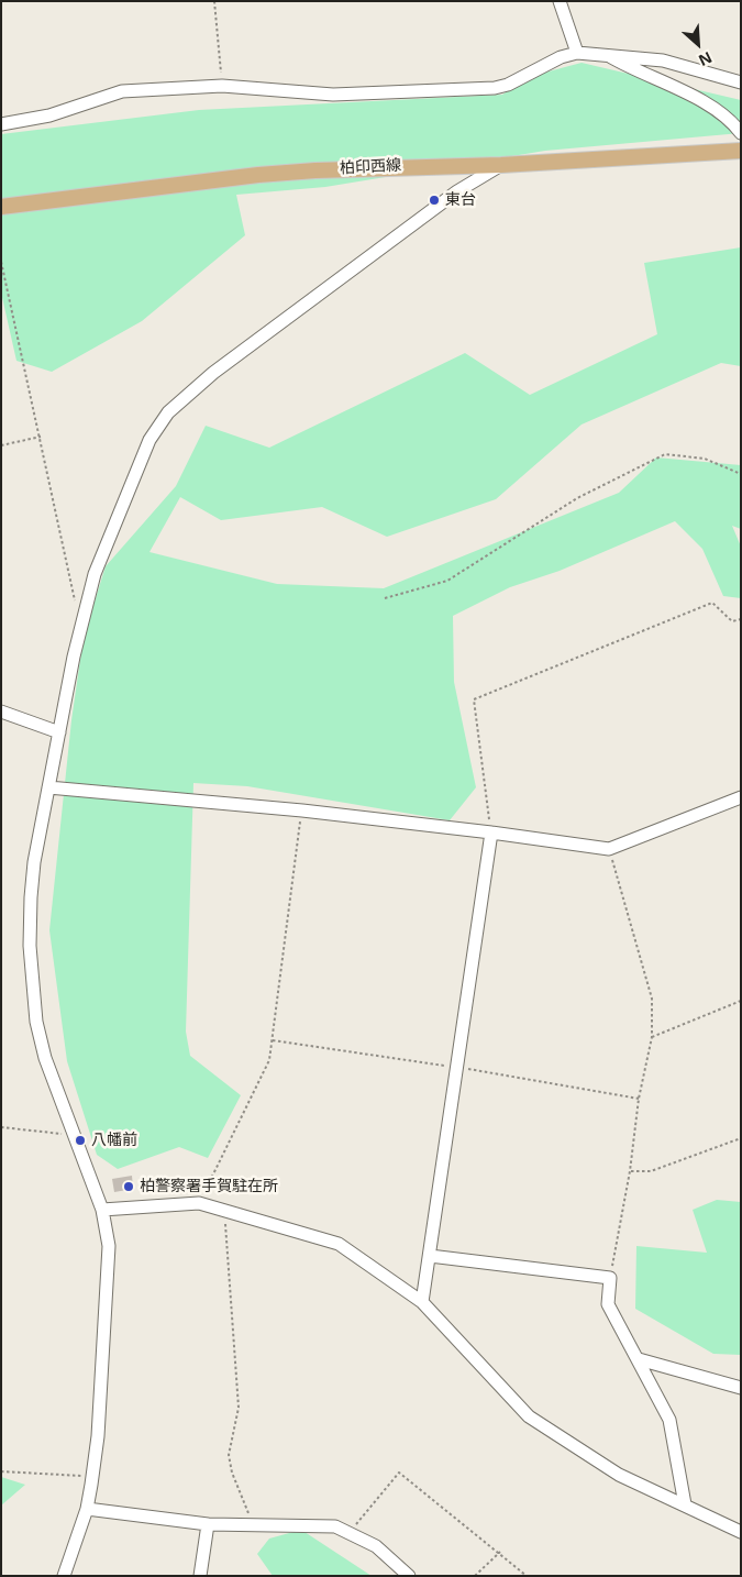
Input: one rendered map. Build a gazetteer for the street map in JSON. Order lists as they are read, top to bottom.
{
  "streets": {
    "main road": ["柏印西線"]
  },
  "places": ["東台", "八幡前", "柏警察署手賀駐在所"],
  "north": "bottom right"
}
